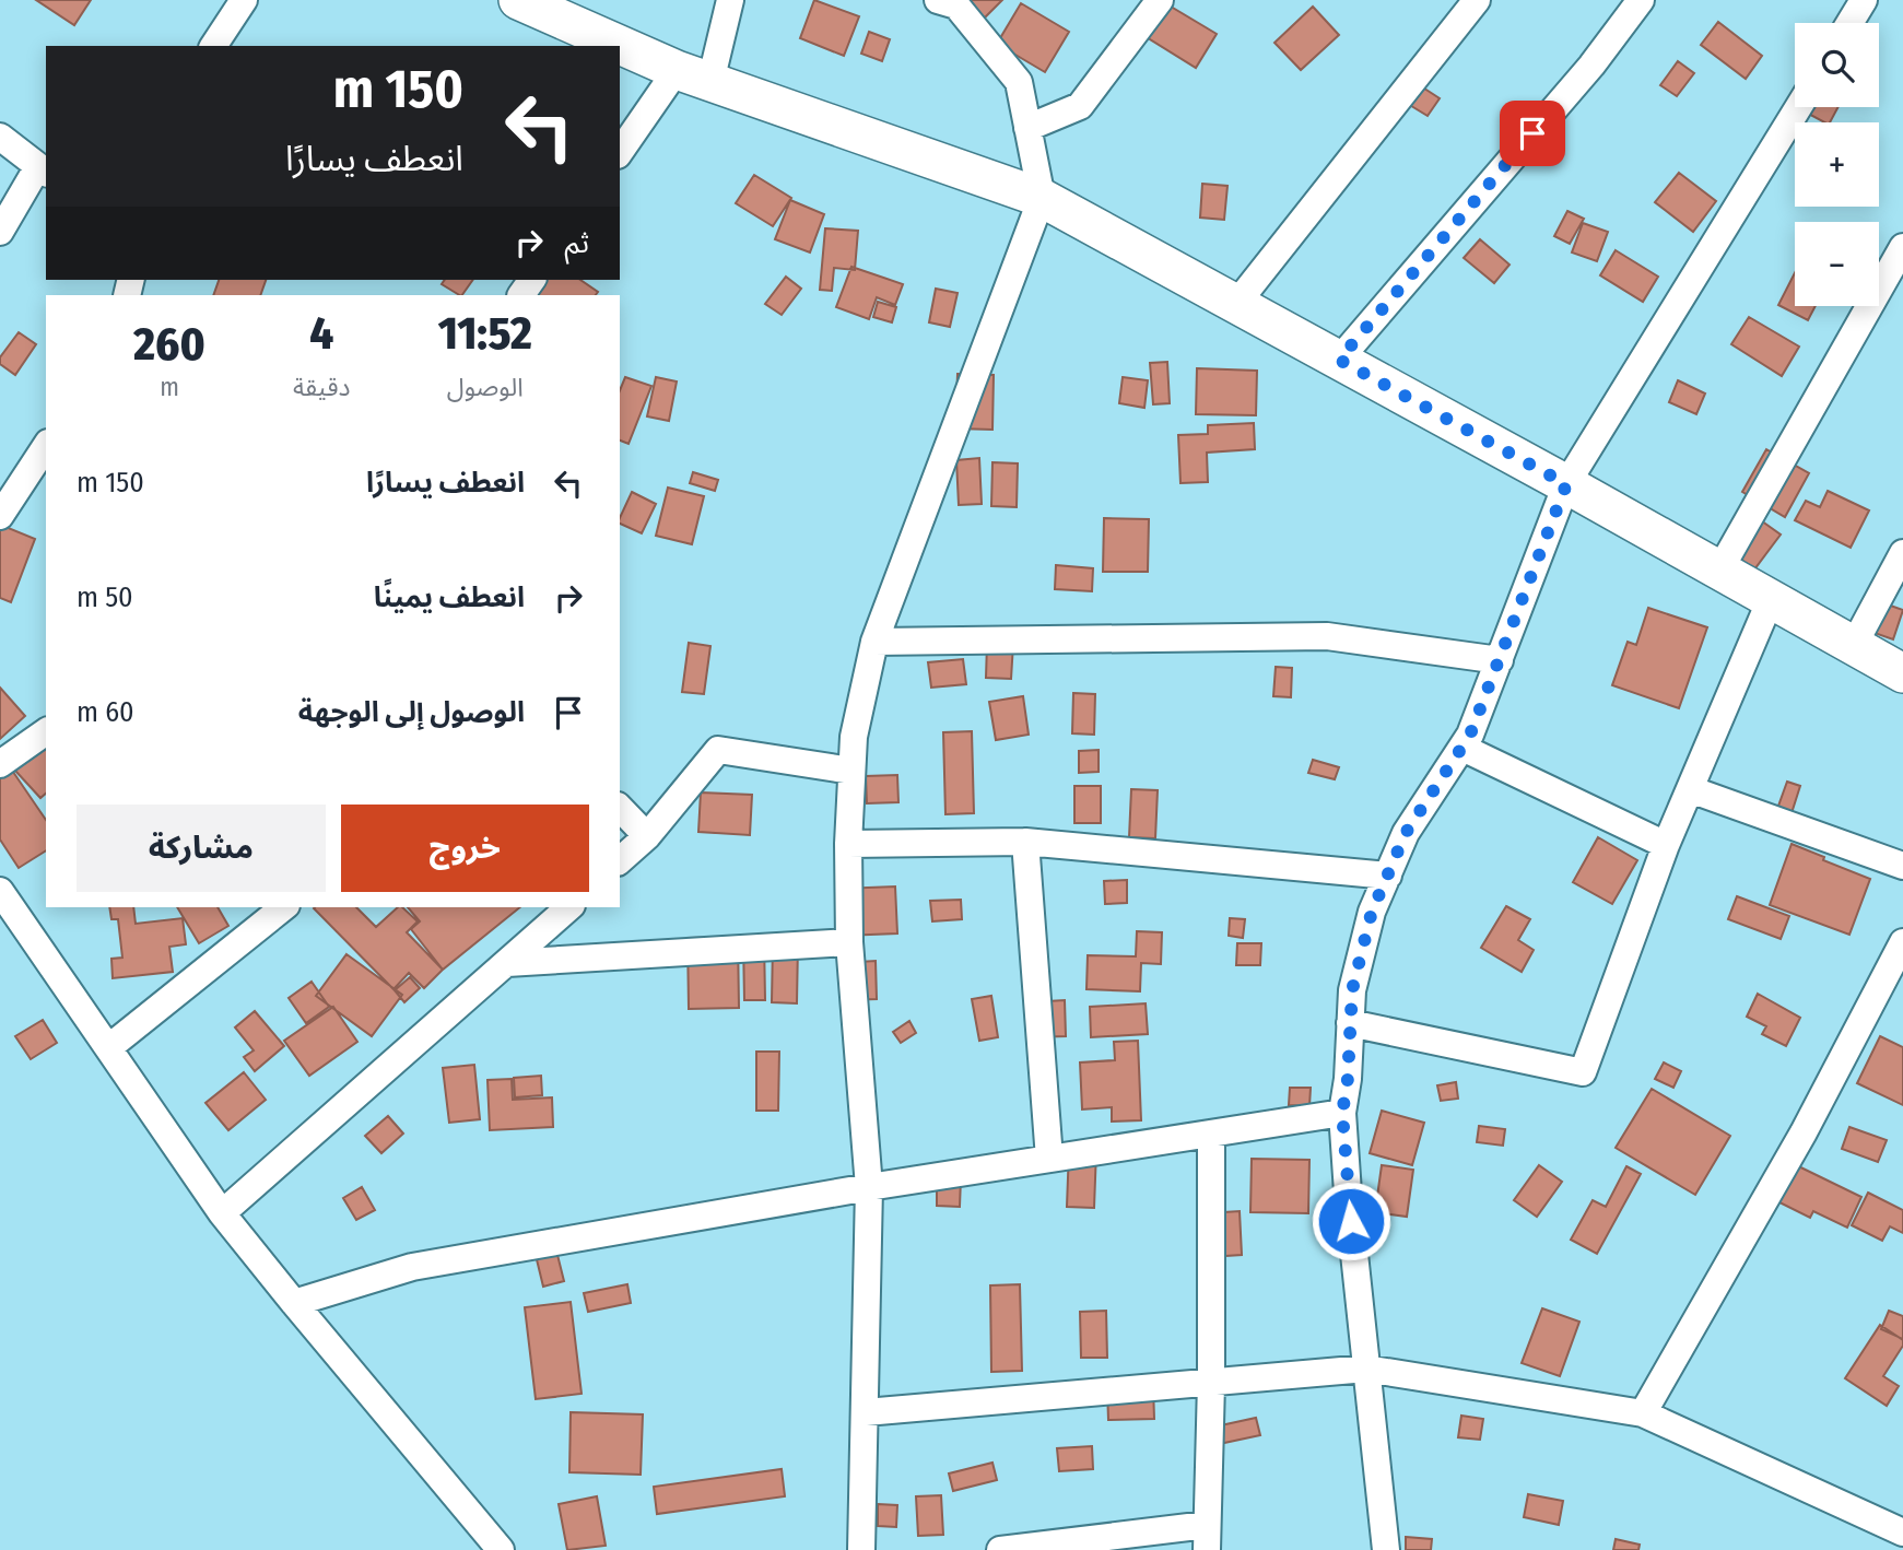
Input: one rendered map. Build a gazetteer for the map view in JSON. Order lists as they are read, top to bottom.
{
  "page": {
    "map_buttons": ["+", "−"],
    "turn": ["150 m", "انعطف يسارًا"],
    "then": "ثم",
    "eta": [
      "11:52",
      "الوصول",
      "4",
      "دقيقة",
      "260",
      "m"
    ],
    "list": [
      {
        "name": "انعطف يسارًا",
        "value": "150 m"
      },
      {
        "name": "انعطف يمينًا",
        "value": "50 m"
      },
      {
        "name": "الوصول إلى الوجهة",
        "value": "60 m"
      }
    ],
    "buttons": ["خروج", "مشاركة"]
  }
}
